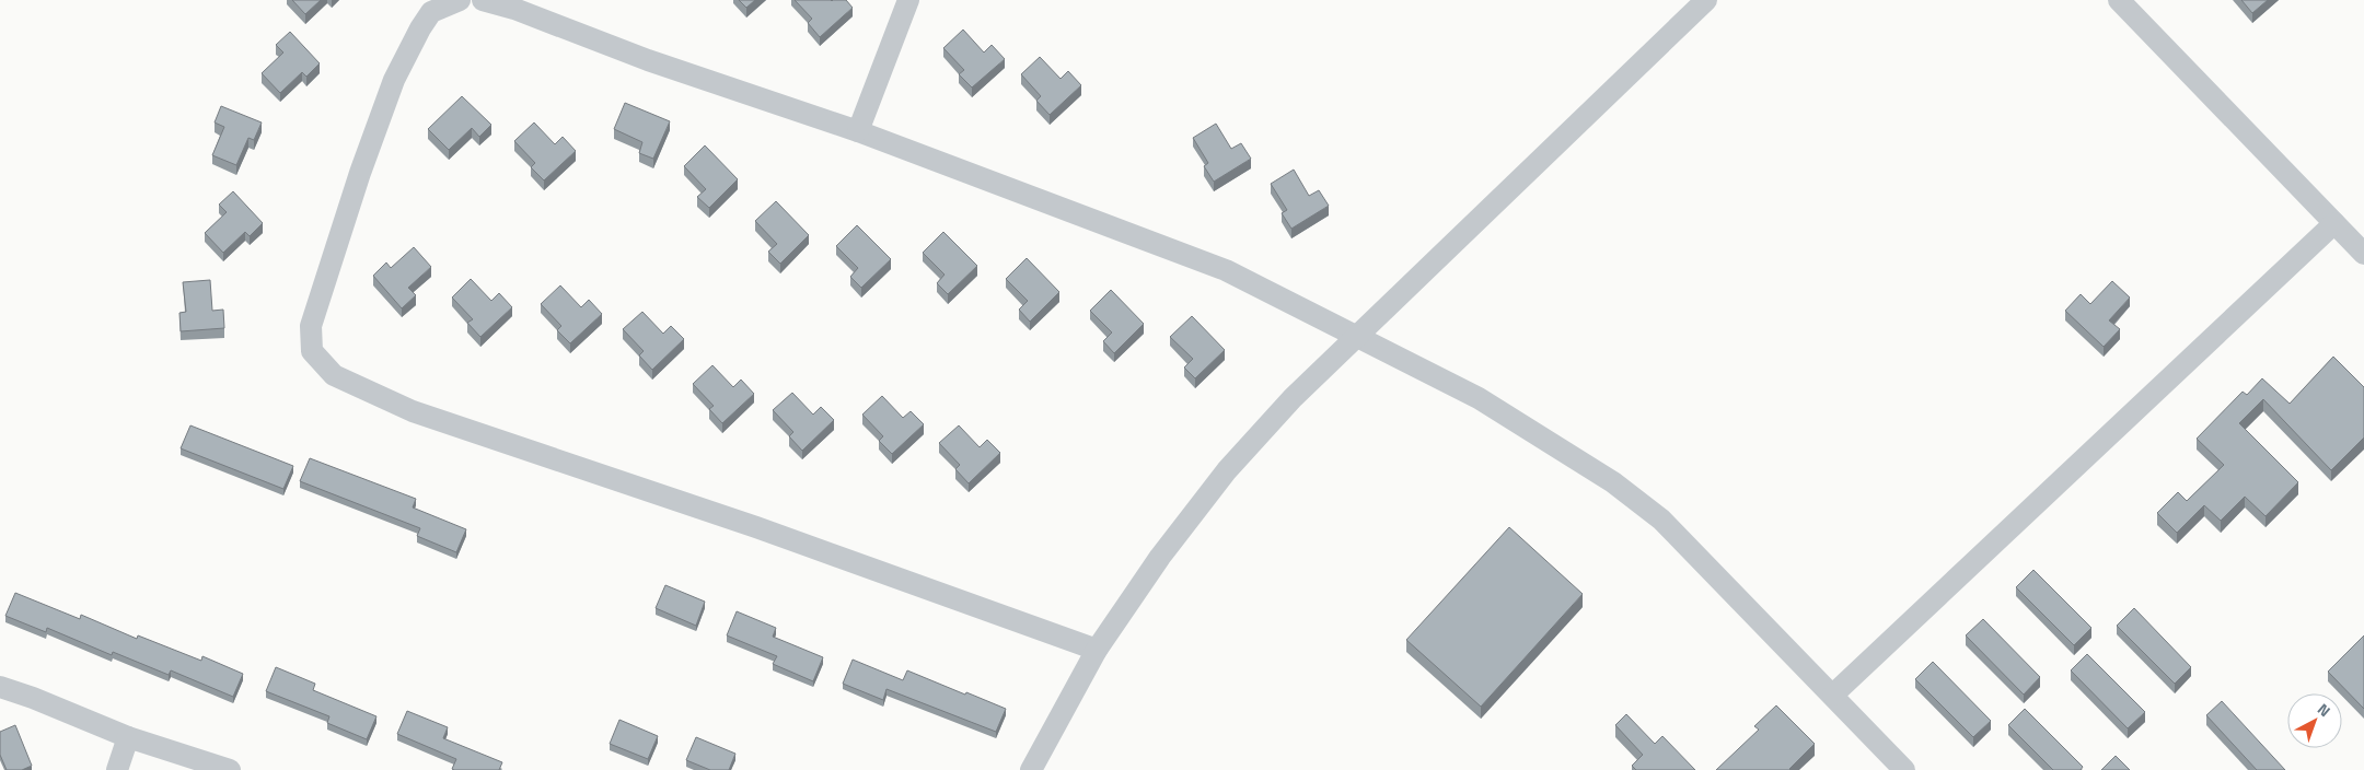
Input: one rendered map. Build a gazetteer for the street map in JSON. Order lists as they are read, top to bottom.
{
  "north": "top right"
}
